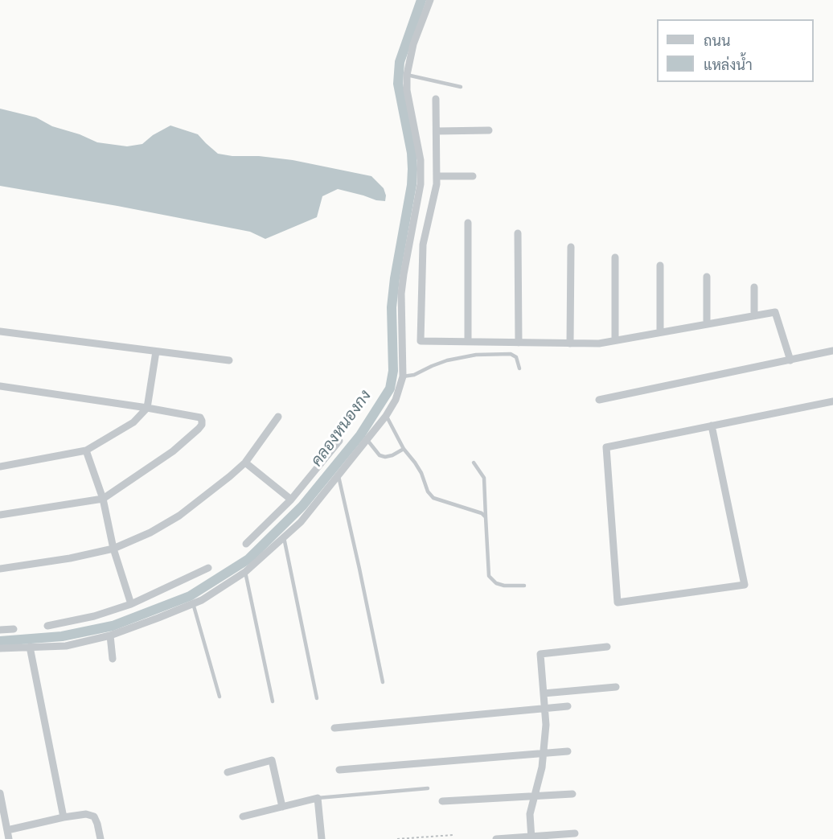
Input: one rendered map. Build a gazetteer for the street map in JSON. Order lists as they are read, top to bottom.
{
  "water": ["คลองหนองกง"],
  "legend": ["ถนน", "แหล่งน้ำ"]
}
